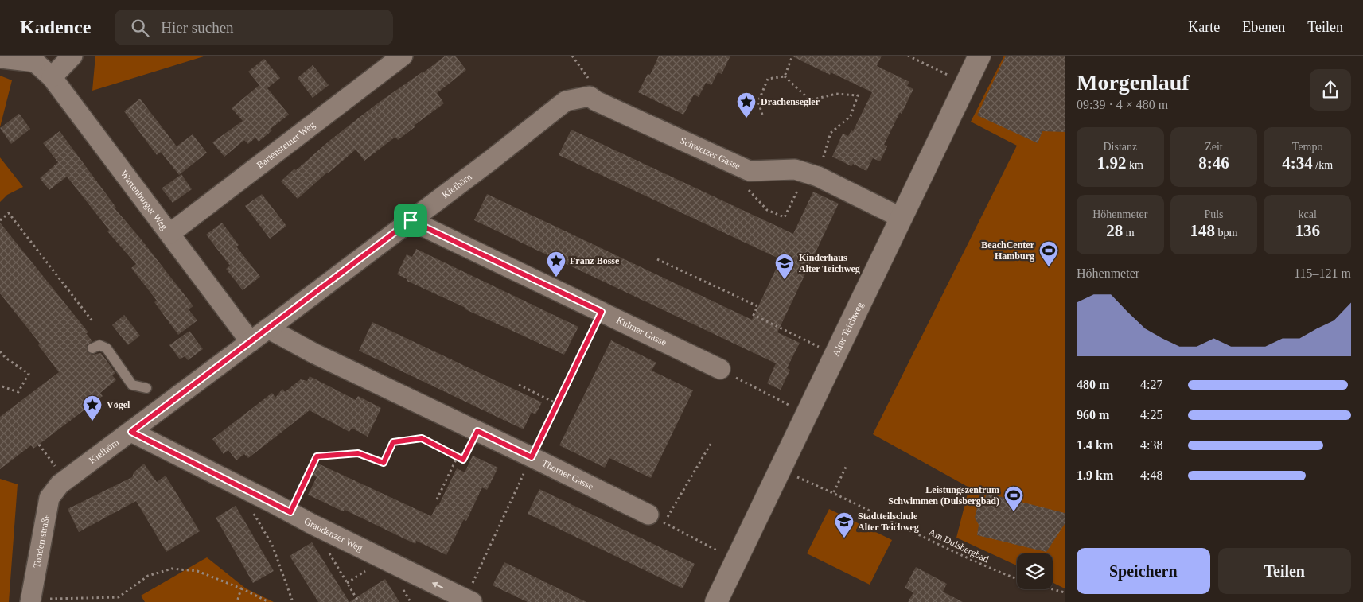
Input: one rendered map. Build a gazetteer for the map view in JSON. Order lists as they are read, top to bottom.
{
  "streets": {
    "street": [
      "Bartensteiner Weg",
      "Schwetzer Gasse",
      "Kiefhörn",
      "Wartenburger Weg",
      "Alter Teichweg",
      "Kulmer Gasse",
      "Thorner Gasse",
      "Graudenzer Weg",
      "Tondernstraße"
    ],
    "path": ["Am Dulsbergbad"]
  },
  "crossings": [
    ["Bartensteiner Weg", "Wartenburger Weg"],
    ["Schwetzer Gasse", "Kiefhörn"],
    ["Schwetzer Gasse", "Alter Teichweg"],
    ["Kiefhörn", "Wartenburger Weg"],
    ["Kiefhörn", "Kulmer Gasse"],
    ["Kiefhörn", "Thorner Gasse"],
    ["Kiefhörn", "Graudenzer Weg"],
    ["Kiefhörn", "Tondernstraße"],
    ["Alter Teichweg", "Am Dulsbergbad"]
  ],
  "one_way": ["Graudenzer Weg"],
  "places": {
    "place": ["Drachensegler", "Franz Bosse", "Vögel"],
    "sports": ["BeachCenter Hamburg", "Leistungszentrum Schwimmen (Dulsbergbad)"],
    "school or university": ["Kinderhaus Alter Teichweg", "Stadtteilschule Alter Teichweg"]
  },
  "page": {
    "header": "Kadence",
    "search": "Hier suchen",
    "nav": ["Karte", "Ebenen", "Teilen"],
    "heading": ["Morgenlauf", "09:39 · 4 × 480 m"],
    "stats": [
      ["Distanz", "1.92 km"],
      ["Zeit", "8:46"],
      ["Tempo", "4:34 /km"],
      ["Höhenmeter", "28 m"],
      ["Puls", "148 bpm"],
      ["kcal", "136"]
    ],
    "chart": ["Höhenmeter", "115–121 m"],
    "list": [
      {
        "name": "480 m",
        "note": "4:27"
      },
      {
        "name": "960 m",
        "note": "4:25"
      },
      {
        "name": "1.4 km",
        "note": "4:38"
      },
      {
        "name": "1.9 km",
        "note": "4:48"
      }
    ],
    "buttons": ["Speichern", "Teilen"]
  }
}
